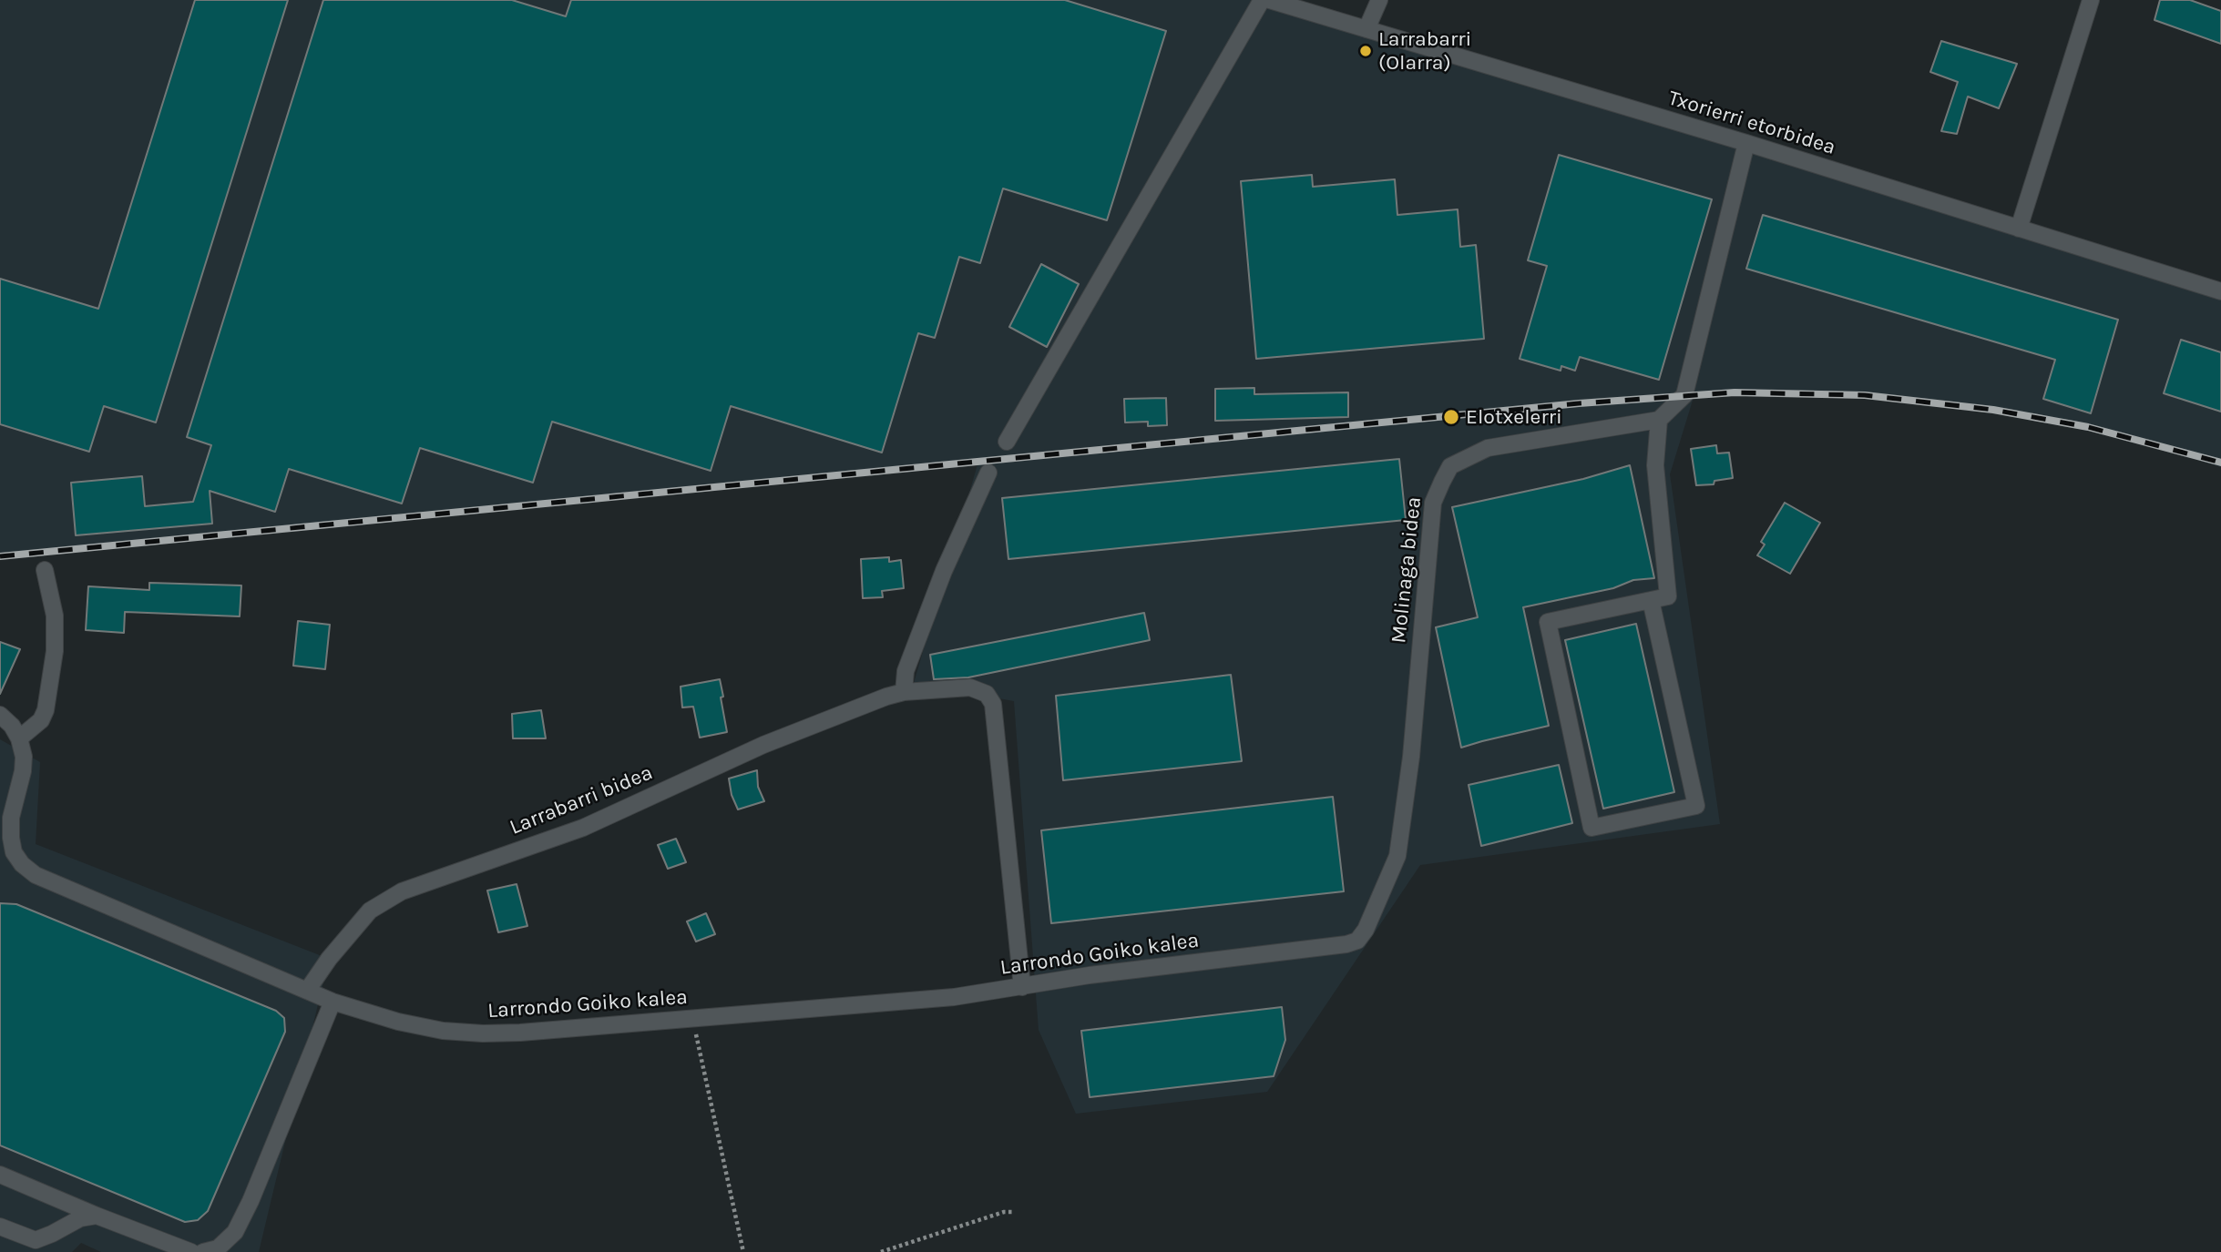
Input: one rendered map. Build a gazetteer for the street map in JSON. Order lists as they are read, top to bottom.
{
  "streets": {
    "street": [
      "Txorierri etorbidea",
      "Molinaga bidea",
      "Larrabarri bidea",
      "Larrondo Goiko kalea"
    ]
  },
  "crossings": [
    ["Molinaga bidea", "Larrondo Goiko kalea"],
    ["Larrabarri bidea", "Larrondo Goiko kalea"]
  ],
  "places": ["Larrabarri (Olarra)", "Elotxelerri"]
}
